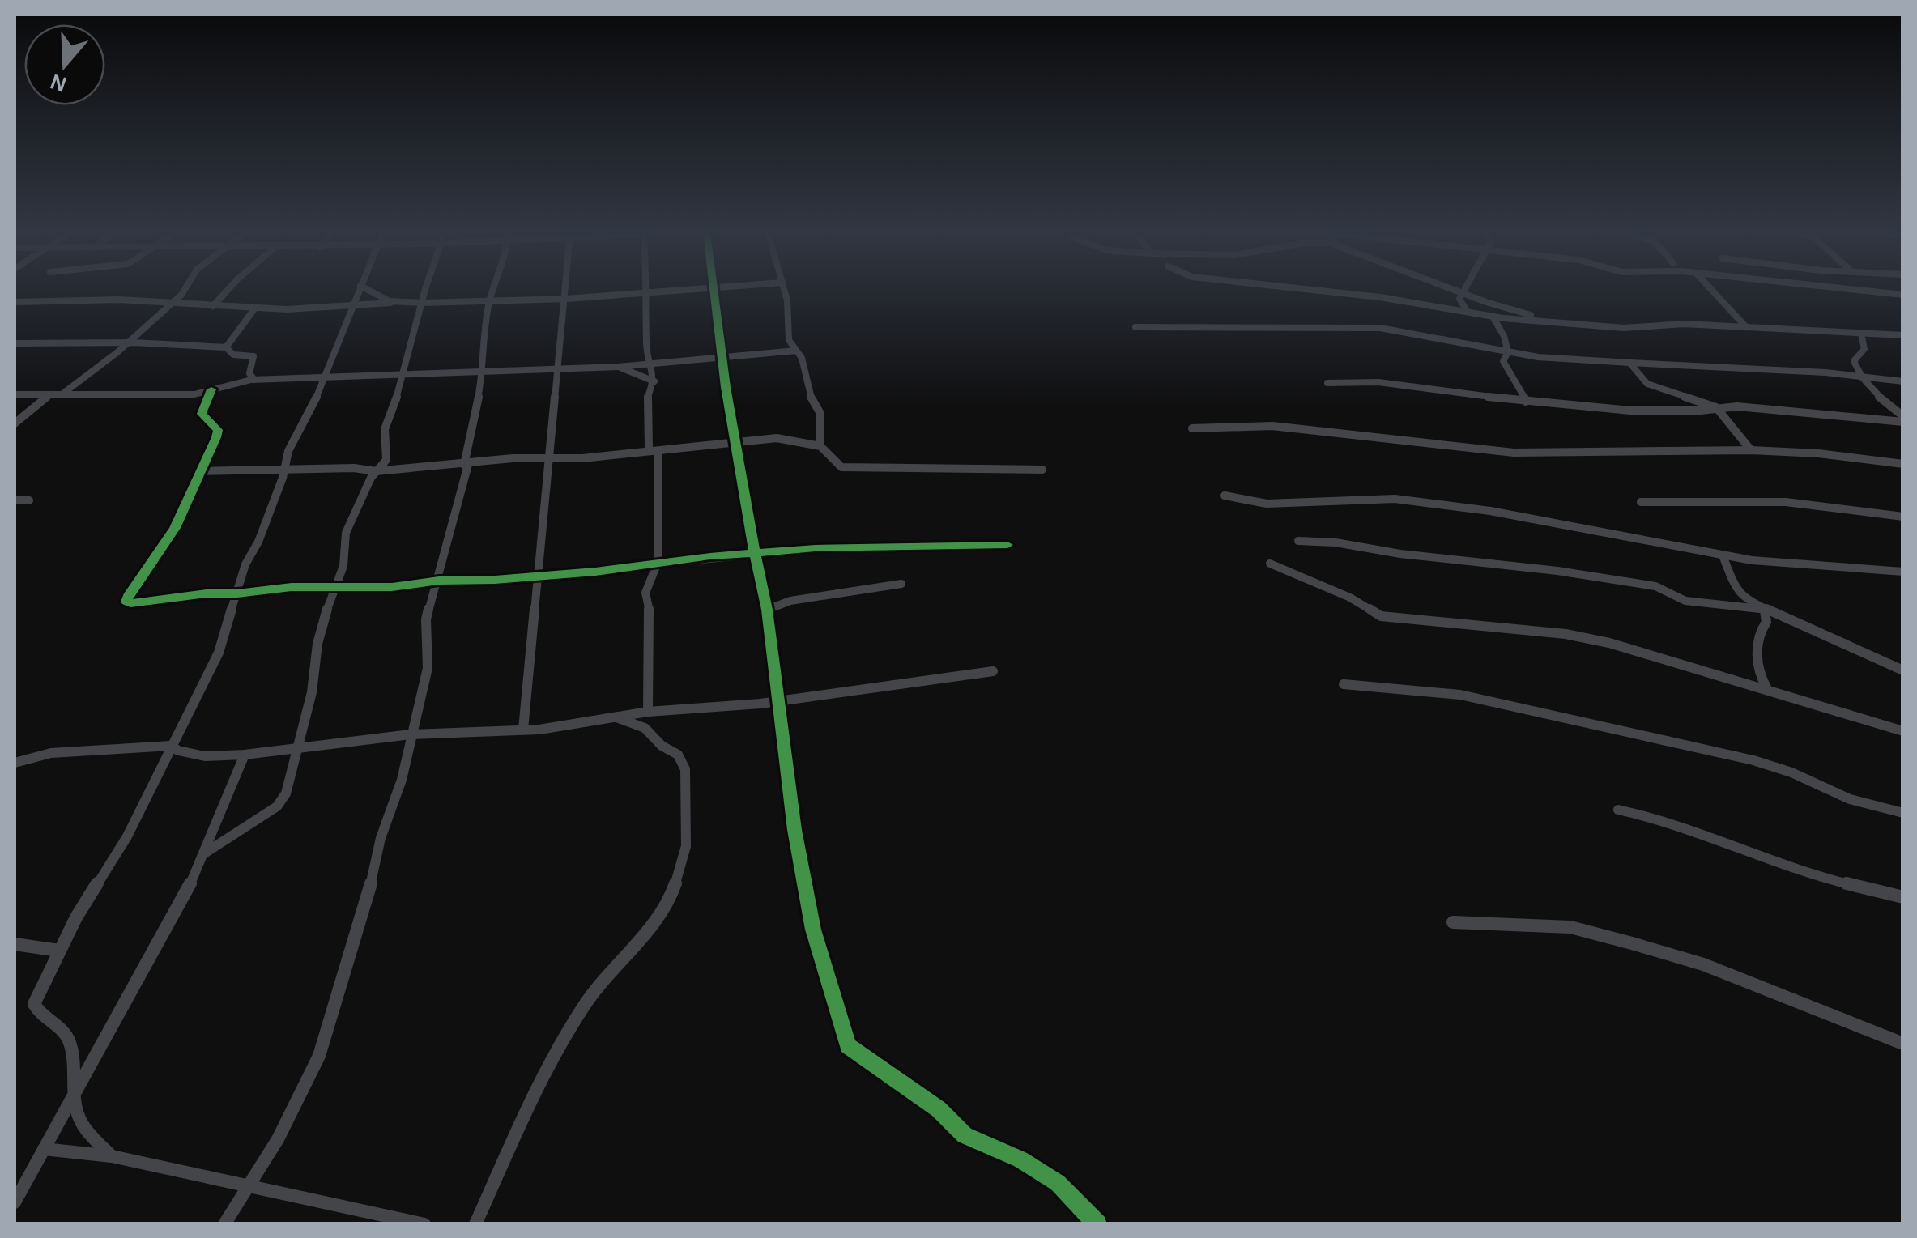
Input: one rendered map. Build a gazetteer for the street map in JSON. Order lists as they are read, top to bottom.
{
  "north": "bottom"
}
